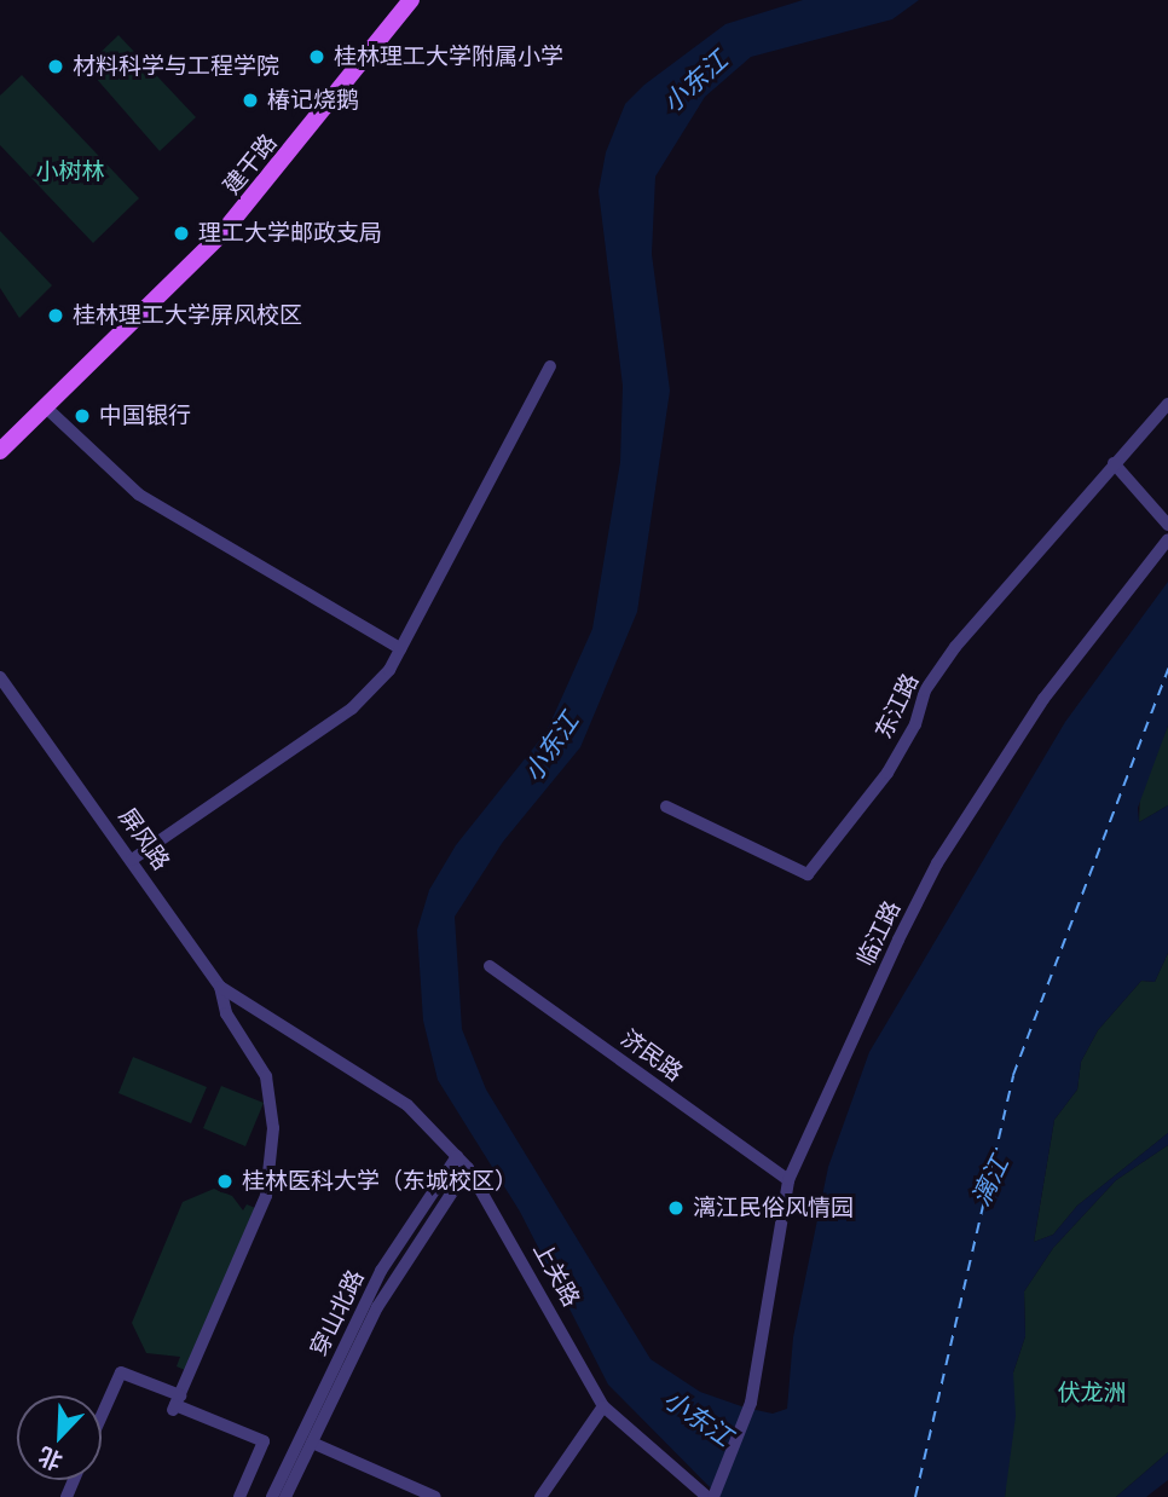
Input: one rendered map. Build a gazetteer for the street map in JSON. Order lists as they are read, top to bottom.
{
  "streets": {
    "main road": ["建干路"],
    "street": [
      "东江路",
      "屏风路",
      "临江路",
      "济民路",
      "上关路",
      "穿山北路"
    ]
  },
  "crossings": [
    ["屏风路", "上关路"],
    ["临江路", "济民路"],
    ["临江路", "上关路"],
    ["上关路", "穿山北路"]
  ],
  "water": ["小东江", "漓江"],
  "parks": ["小树林", "伏龙洲"],
  "places": [
    "桂林理工大学附属小学",
    "材料科学与工程学院",
    "椿记烧鹅",
    "理工大学邮政支局",
    "桂林理工大学屏风校区",
    "中国银行",
    "桂林医科大学（东城校区）",
    "漓江民俗风情园"
  ],
  "north": "bottom left"
}
